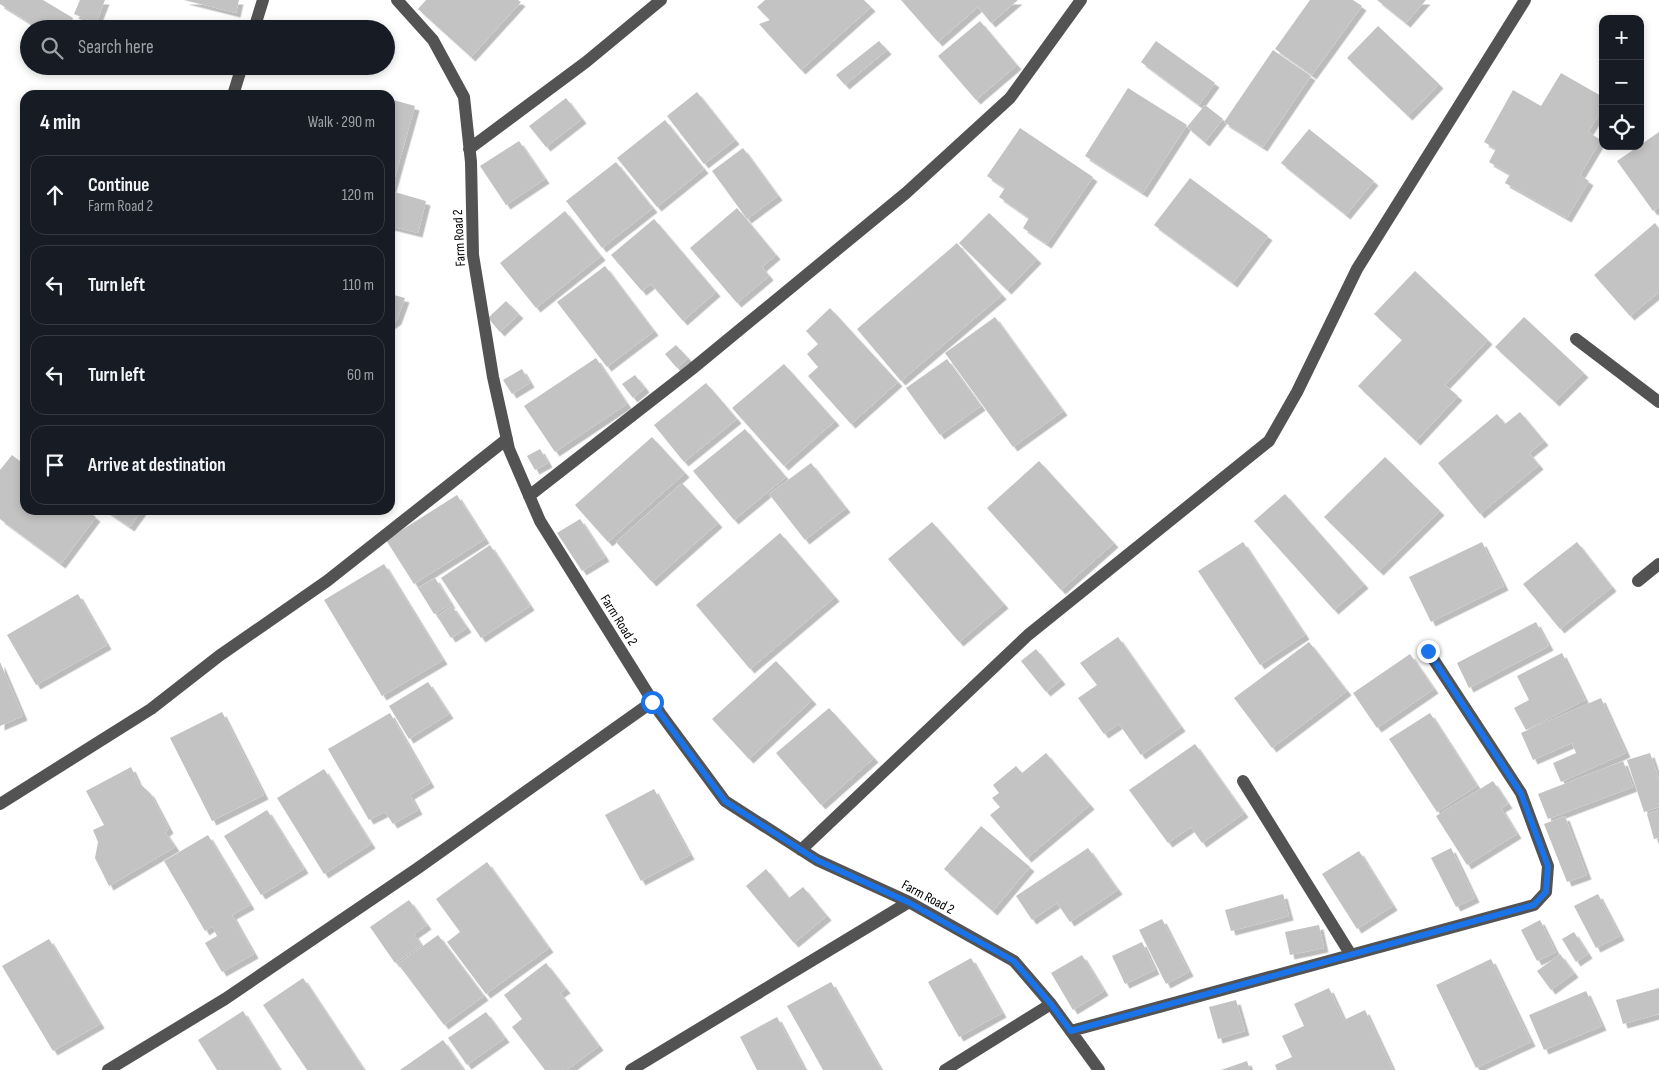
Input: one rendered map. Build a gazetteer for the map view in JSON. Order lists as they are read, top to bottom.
{
  "streets": {
    "street": ["Farm Road 2"]
  },
  "page": {
    "map_buttons": ["+", "−"],
    "search": "Search here",
    "heading": ["4 min", "Walk · 290 m"],
    "list": [
      ["Continue", "Farm Road 2", "120 m"],
      ["Turn left", "110 m"],
      ["Turn left", "60 m"],
      "Arrive at destination"
    ]
  }
}
